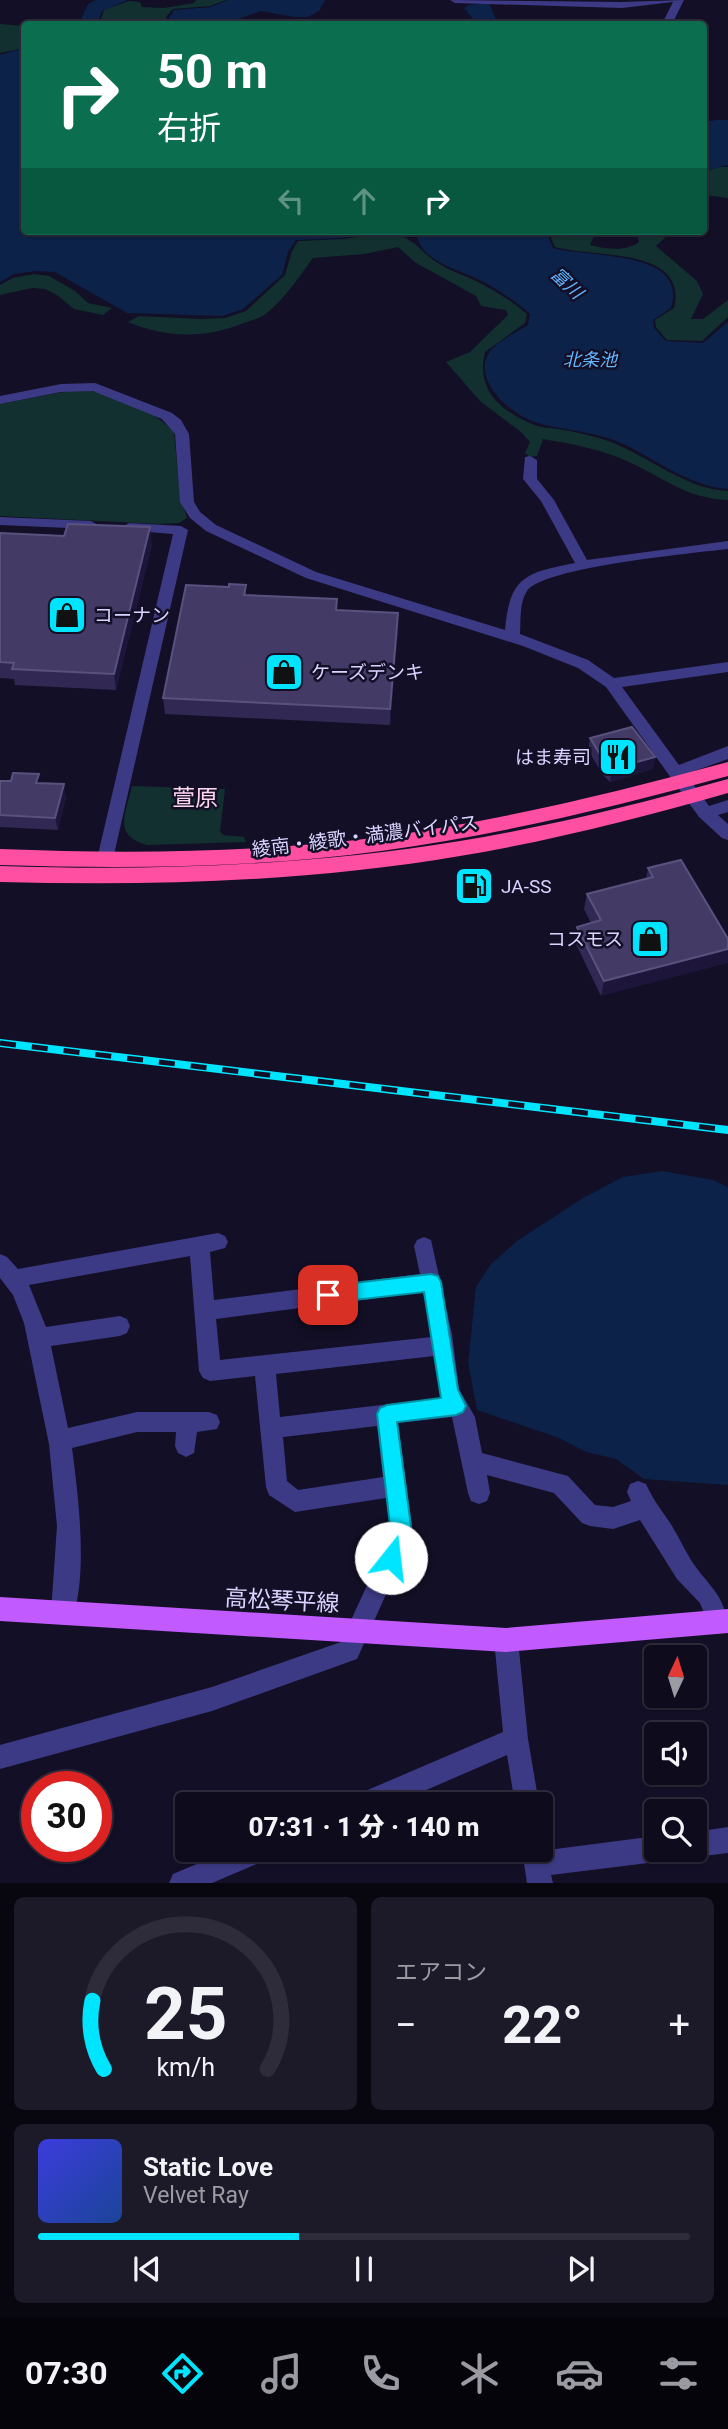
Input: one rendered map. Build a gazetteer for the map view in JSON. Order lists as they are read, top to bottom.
{
  "streets": {
    "highway": ["綾南・綾歌・満濃バイパス"],
    "main road": ["高松琴平線"]
  },
  "districts": ["萱原"],
  "water": ["富川", "北条池"],
  "places": {
    "shop": ["コーナン", "ケーズデンキ", "コスモス"],
    "restaurant": ["はま寿司"],
    "fuel station": ["JA-SS"]
  },
  "north": "top",
  "page": {
    "turn": ["50 m", "右折"],
    "limit": "30",
    "trip": "07:31 · 1 分 · 140 m",
    "tile": "エアコン",
    "heat": ["−", "22°", "+"],
    "song": ["Static Love", "Velvet Ray"],
    "tabs": "07:30",
    "gauge": ["25", "km/h"]
  }
}
